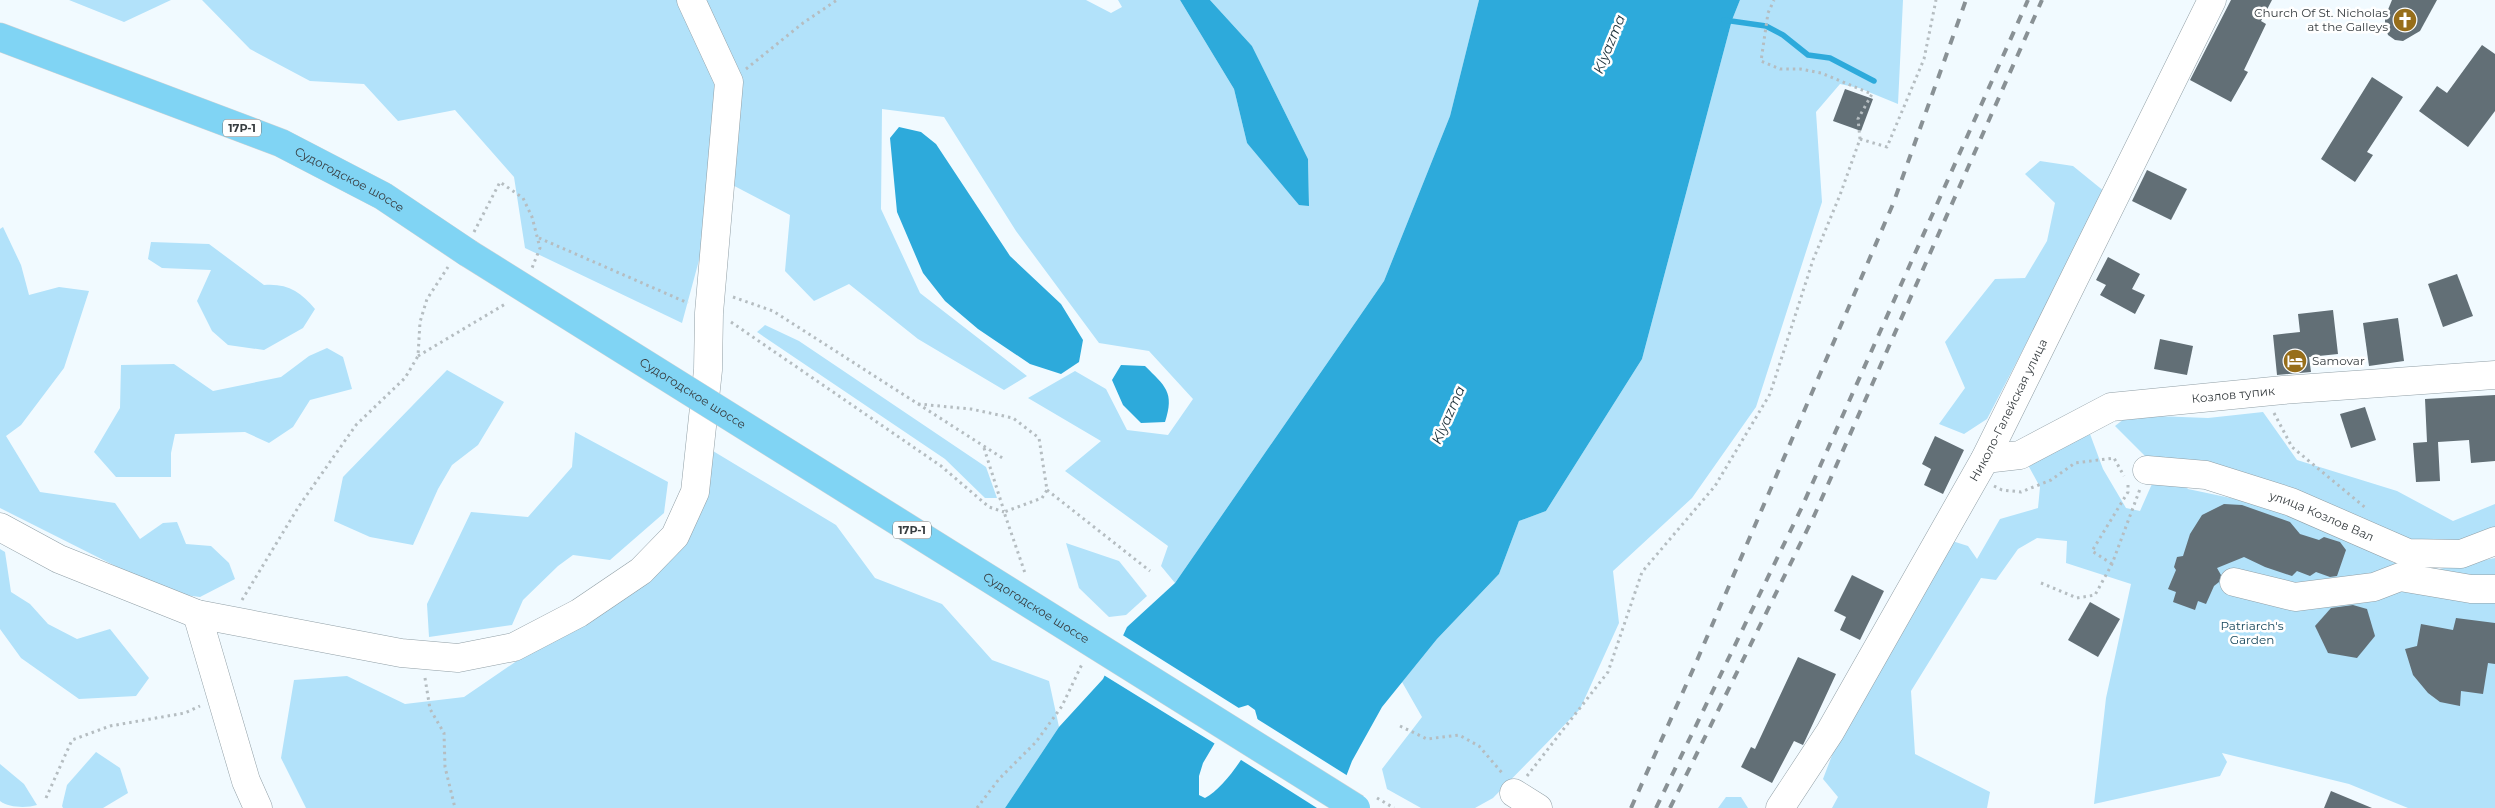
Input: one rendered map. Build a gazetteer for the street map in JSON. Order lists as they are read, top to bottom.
{
  "streets": {
    "main road": ["17Р-1", "Судогодское шоссе"],
    "street": ["Козлов тупик", "Николо-Галейская улица", "улица Козлов Вал"]
  },
  "crossings": [
    ["Козлов тупик", "Николо-Галейская улица"]
  ],
  "water": ["Klyazma"],
  "parks": ["Patriarch's Garden"],
  "places": {
    "church": ["Church Of St. Nicholas at the Galleys"],
    "hotel": ["Samovar"]
  }
}
